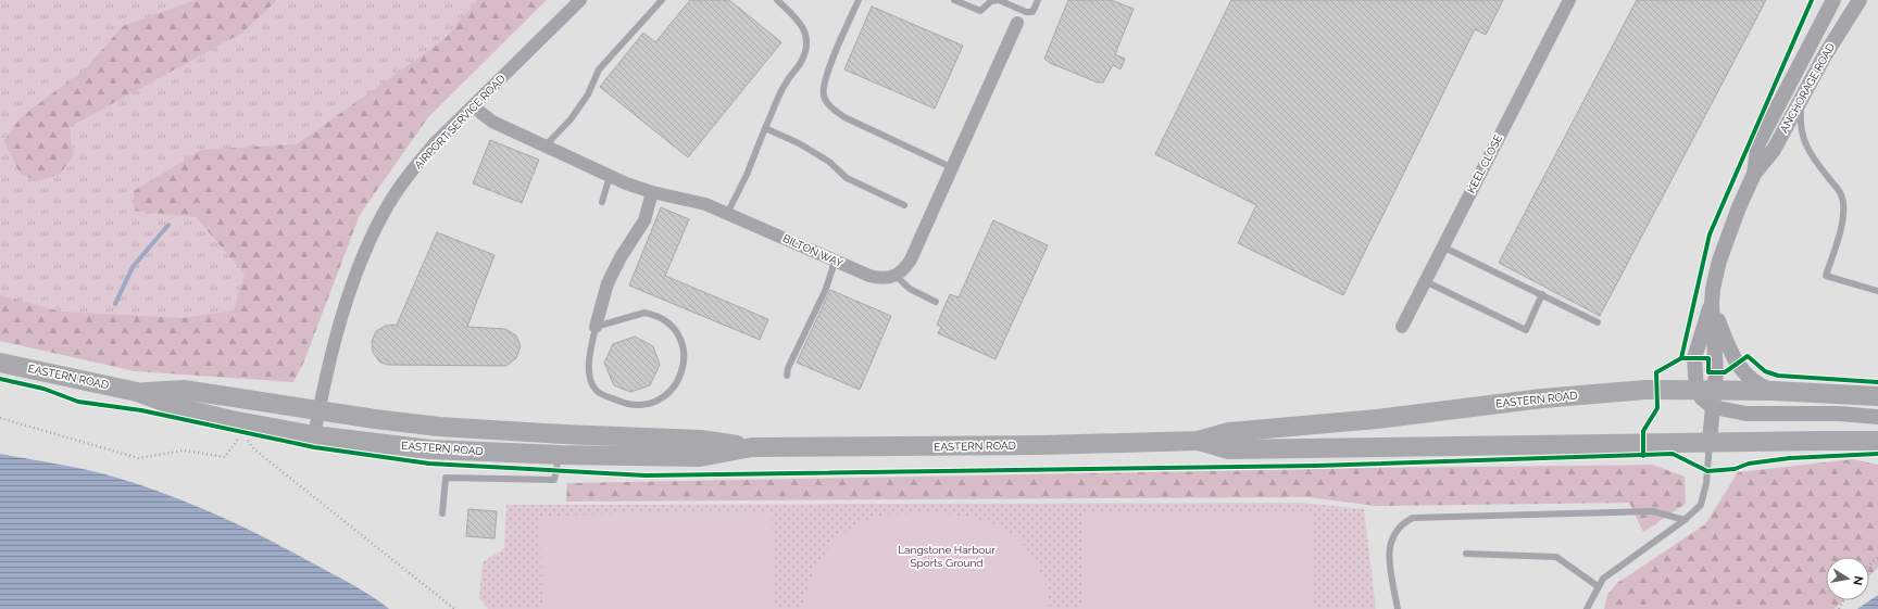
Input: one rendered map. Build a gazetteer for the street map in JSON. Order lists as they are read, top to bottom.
{
  "streets": {
    "main road": ["EASTERN ROAD"],
    "street": [
      "ANCHORAGE ROAD",
      "AIRPORT SERVICE ROAD",
      "KEEL CLOSE",
      "BILTON WAY"
    ]
  },
  "crossings": [
    ["AIRPORT SERVICE ROAD", "BILTON WAY"],
    ["AIRPORT SERVICE ROAD", "EASTERN ROAD"]
  ],
  "parks": ["Langstone Harbour Sports Ground"],
  "north": "right"
}
